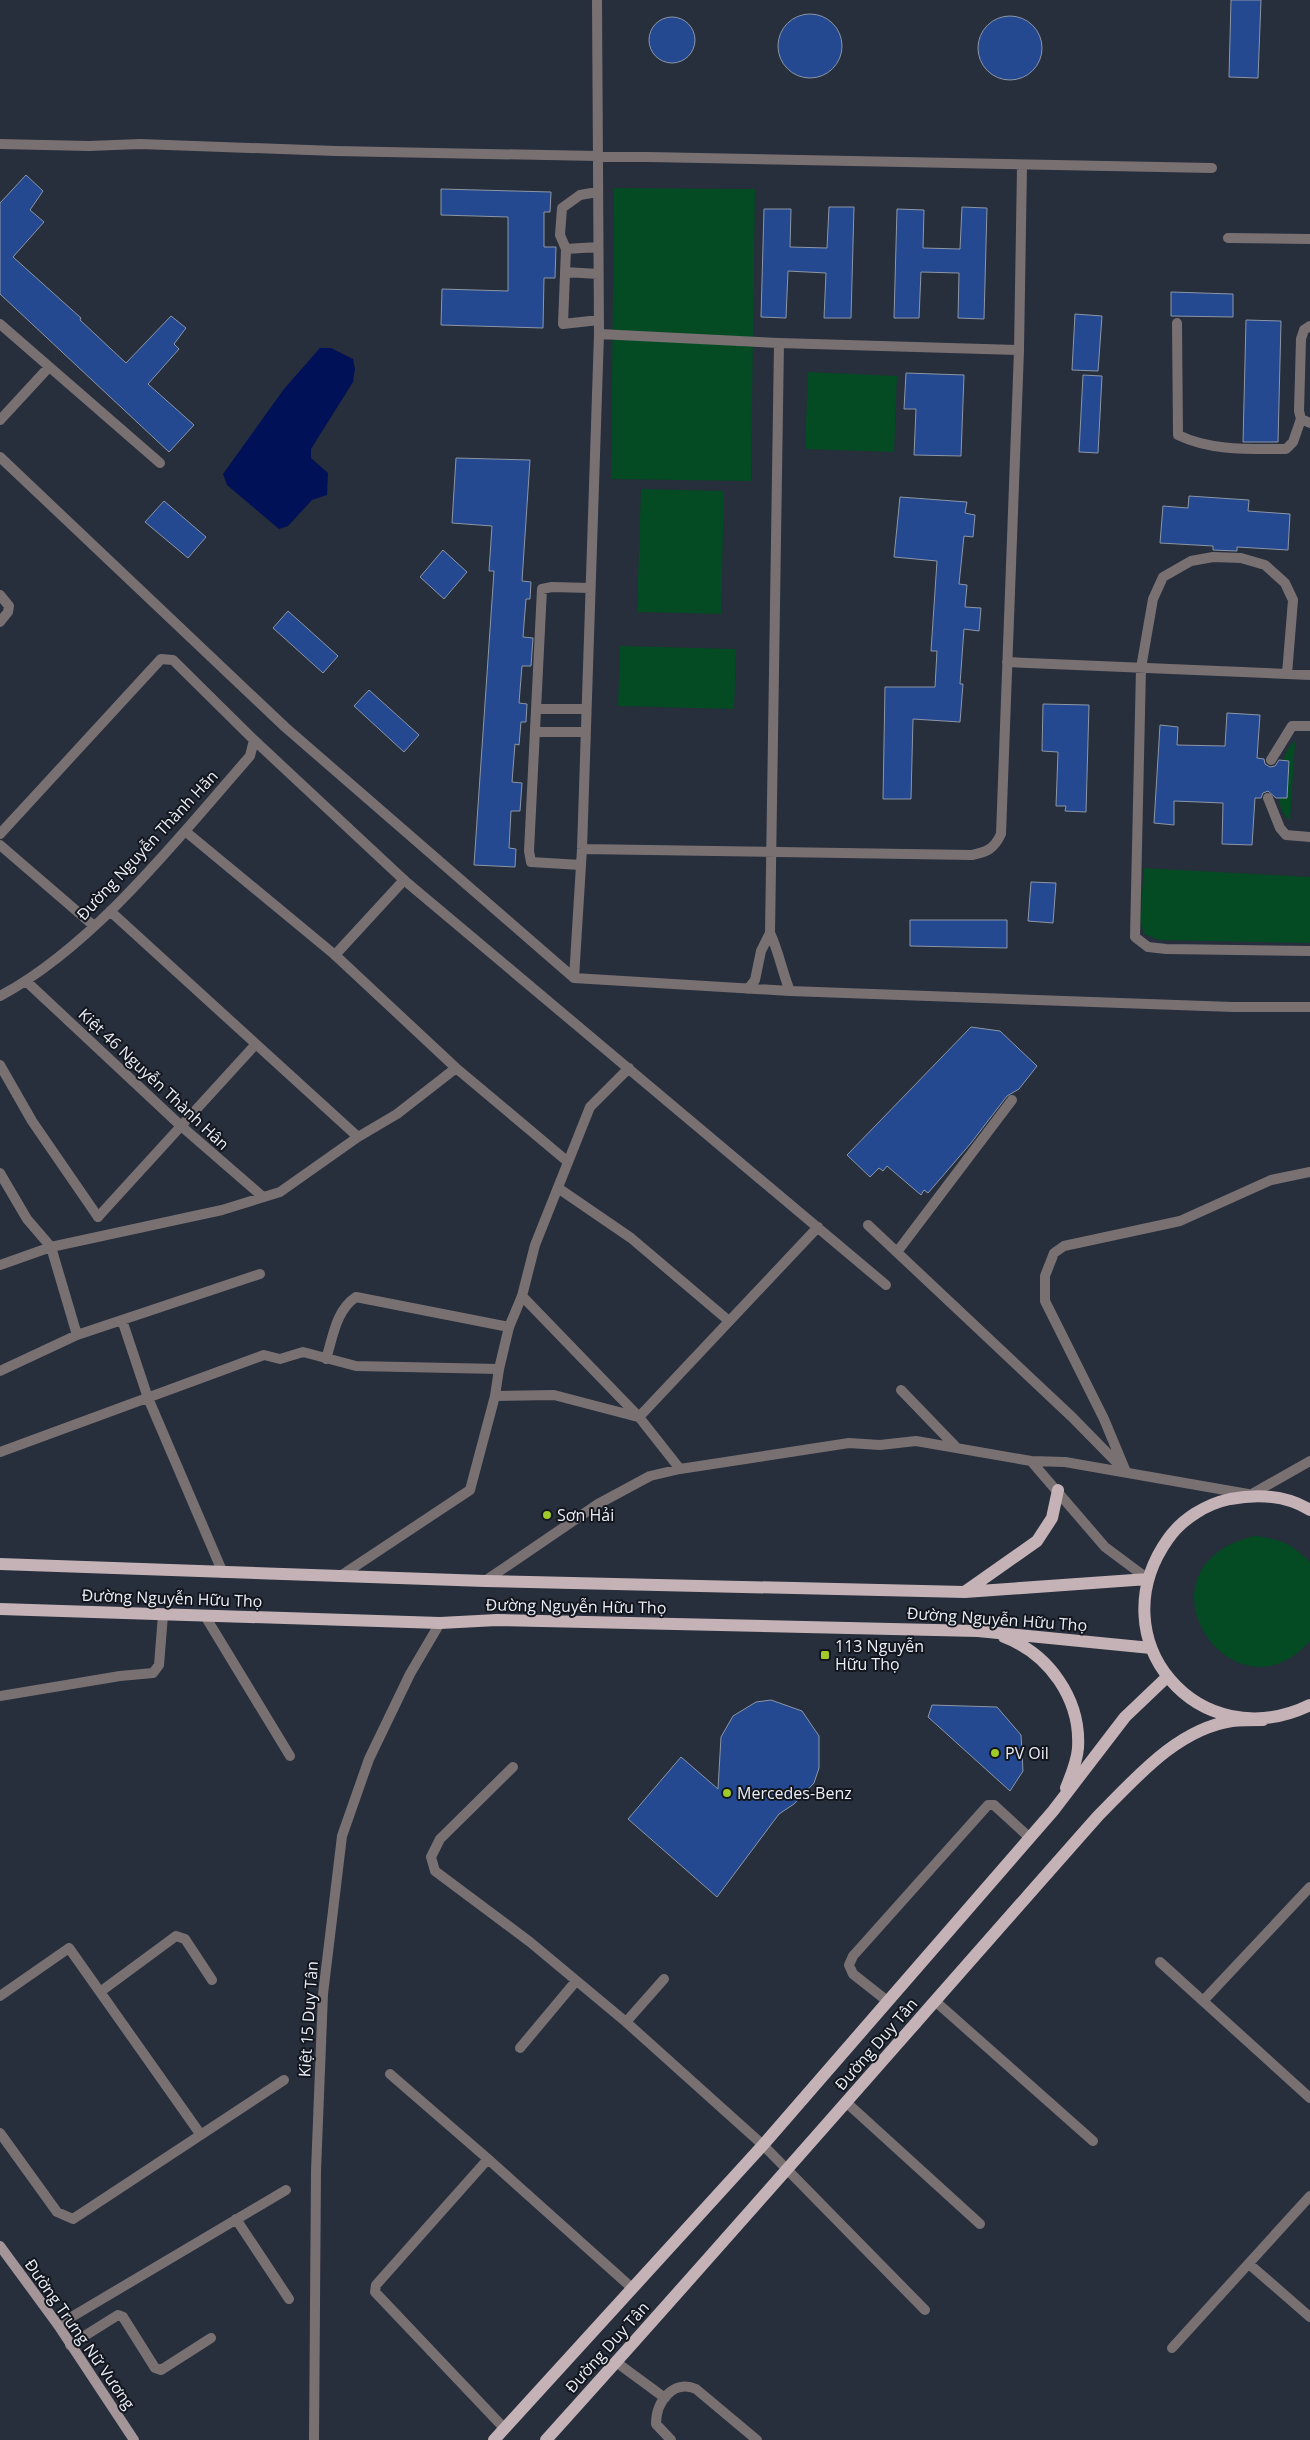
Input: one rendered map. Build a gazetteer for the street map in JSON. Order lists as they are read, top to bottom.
{
  "streets": {
    "main road": ["Đường Nguyễn Hữu Thọ", "Đường Duy Tân", "Đường Trưng Nữ Vương"],
    "street": ["Đường Nguyễn Thành Hãn", "Kiệt 46 Nguyễn Thành Hân", "Kiệt 15 Duy Tân"]
  },
  "crossings": [
    ["Đường Nguyễn Thành Hãn", "Kiệt 46 Nguyễn Thành Hân"],
    ["Đường Nguyễn Hữu Thọ", "Kiệt 15 Duy Tân"]
  ],
  "places": {
    "other": ["Sơn Hải", "PV Oil", "Mercedes-Benz"],
    "transit": ["113 Nguyễn Hữu Thọ"]
  }
}
